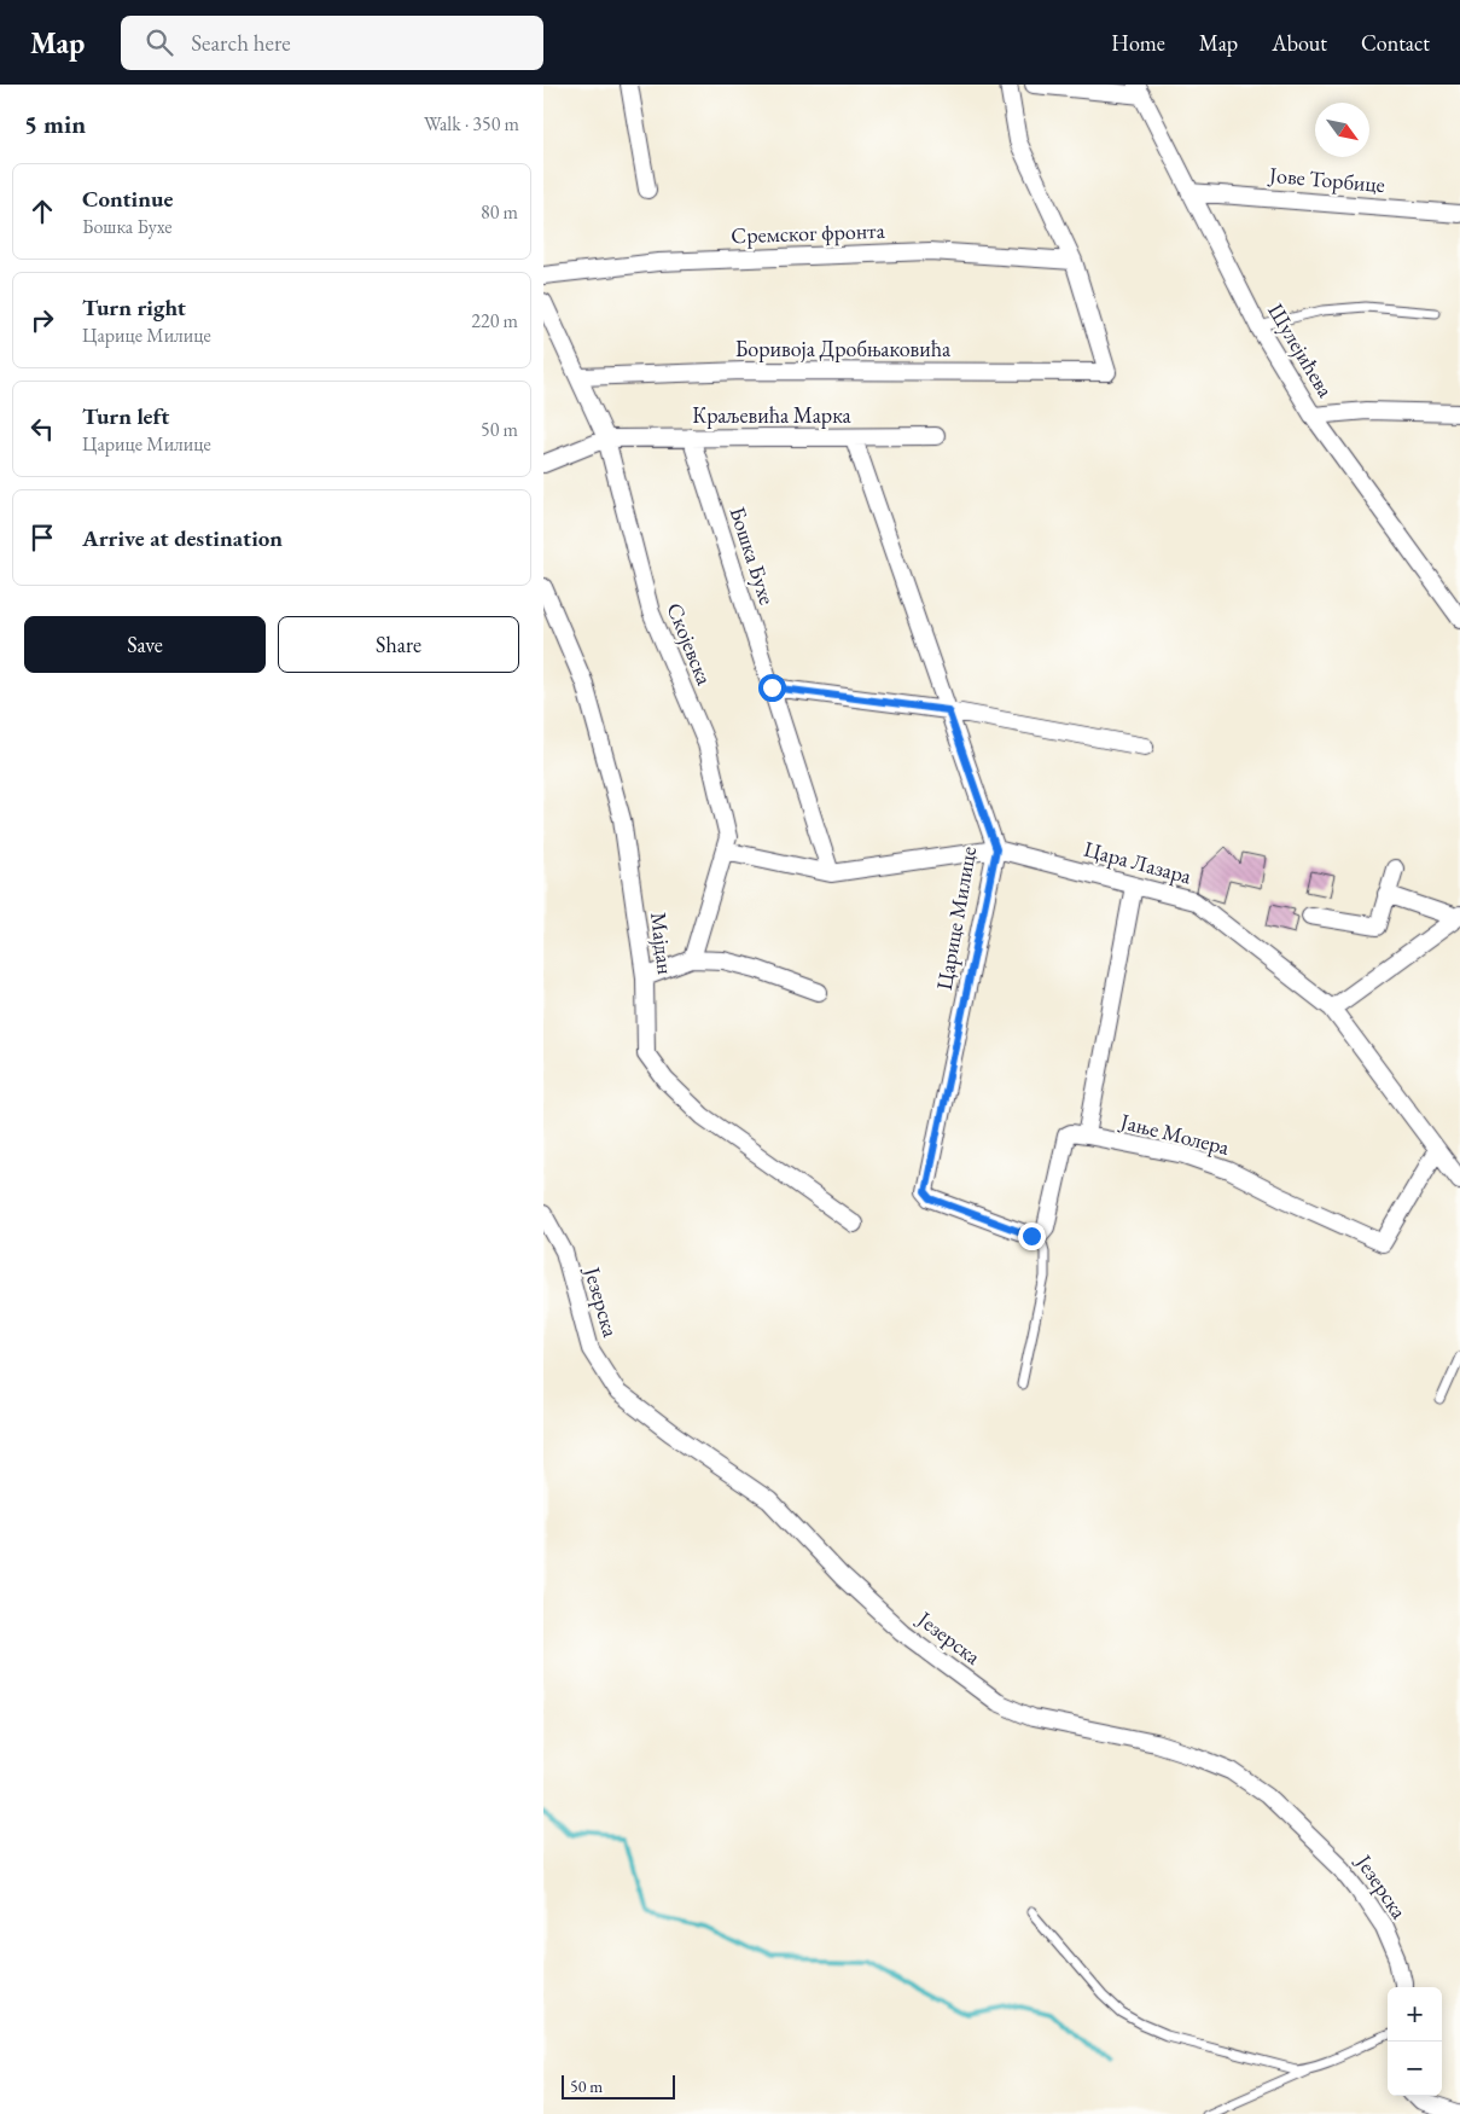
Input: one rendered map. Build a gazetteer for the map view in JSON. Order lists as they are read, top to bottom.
{
  "streets": {
    "street": [
      "Јове Торбице",
      "Сремског фронта",
      "Боривоја Дробњаковића",
      "Шулејићева",
      "Краљевића Марка",
      "Бошка Бухе",
      "Скојевска",
      "Цара Лазара",
      "Царице Милице",
      "Мајдан",
      "Јање Молера",
      "Језерска"
    ]
  },
  "crossings": [
    ["Јове Торбице", "Шулејићева"],
    ["Сремског фронта", "Боривоја Дробњаковића"],
    ["Боривоја Дробњаковића", "Скојевска"],
    ["Краљевића Марка", "Бошка Бухе"],
    ["Краљевића Марка", "Скојевска"],
    ["Краљевића Марка", "Царице Милице"],
    ["Бошка Бухе", "Цара Лазара"],
    ["Скојевска", "Цара Лазара"],
    ["Цара Лазара", "Царице Милице"],
    ["Цара Лазара", "Јање Молера"]
  ],
  "scale_bar": "50 m",
  "north": "bottom right",
  "page": {
    "header": "Map",
    "search": "Search here",
    "nav": [
      "Home",
      "Map",
      "About",
      "Contact"
    ],
    "heading": ["5 min", "Walk · 350 m"],
    "list": [
      ["Continue", "Бошка Бухе", "80 m"],
      ["Turn right", "Царице Милице", "220 m"],
      ["Turn left", "Царице Милице", "50 m"],
      "Arrive at destination"
    ],
    "buttons": ["Save", "Share"],
    "map_buttons": ["+", "−"],
    "scale": "50 m"
  }
}
